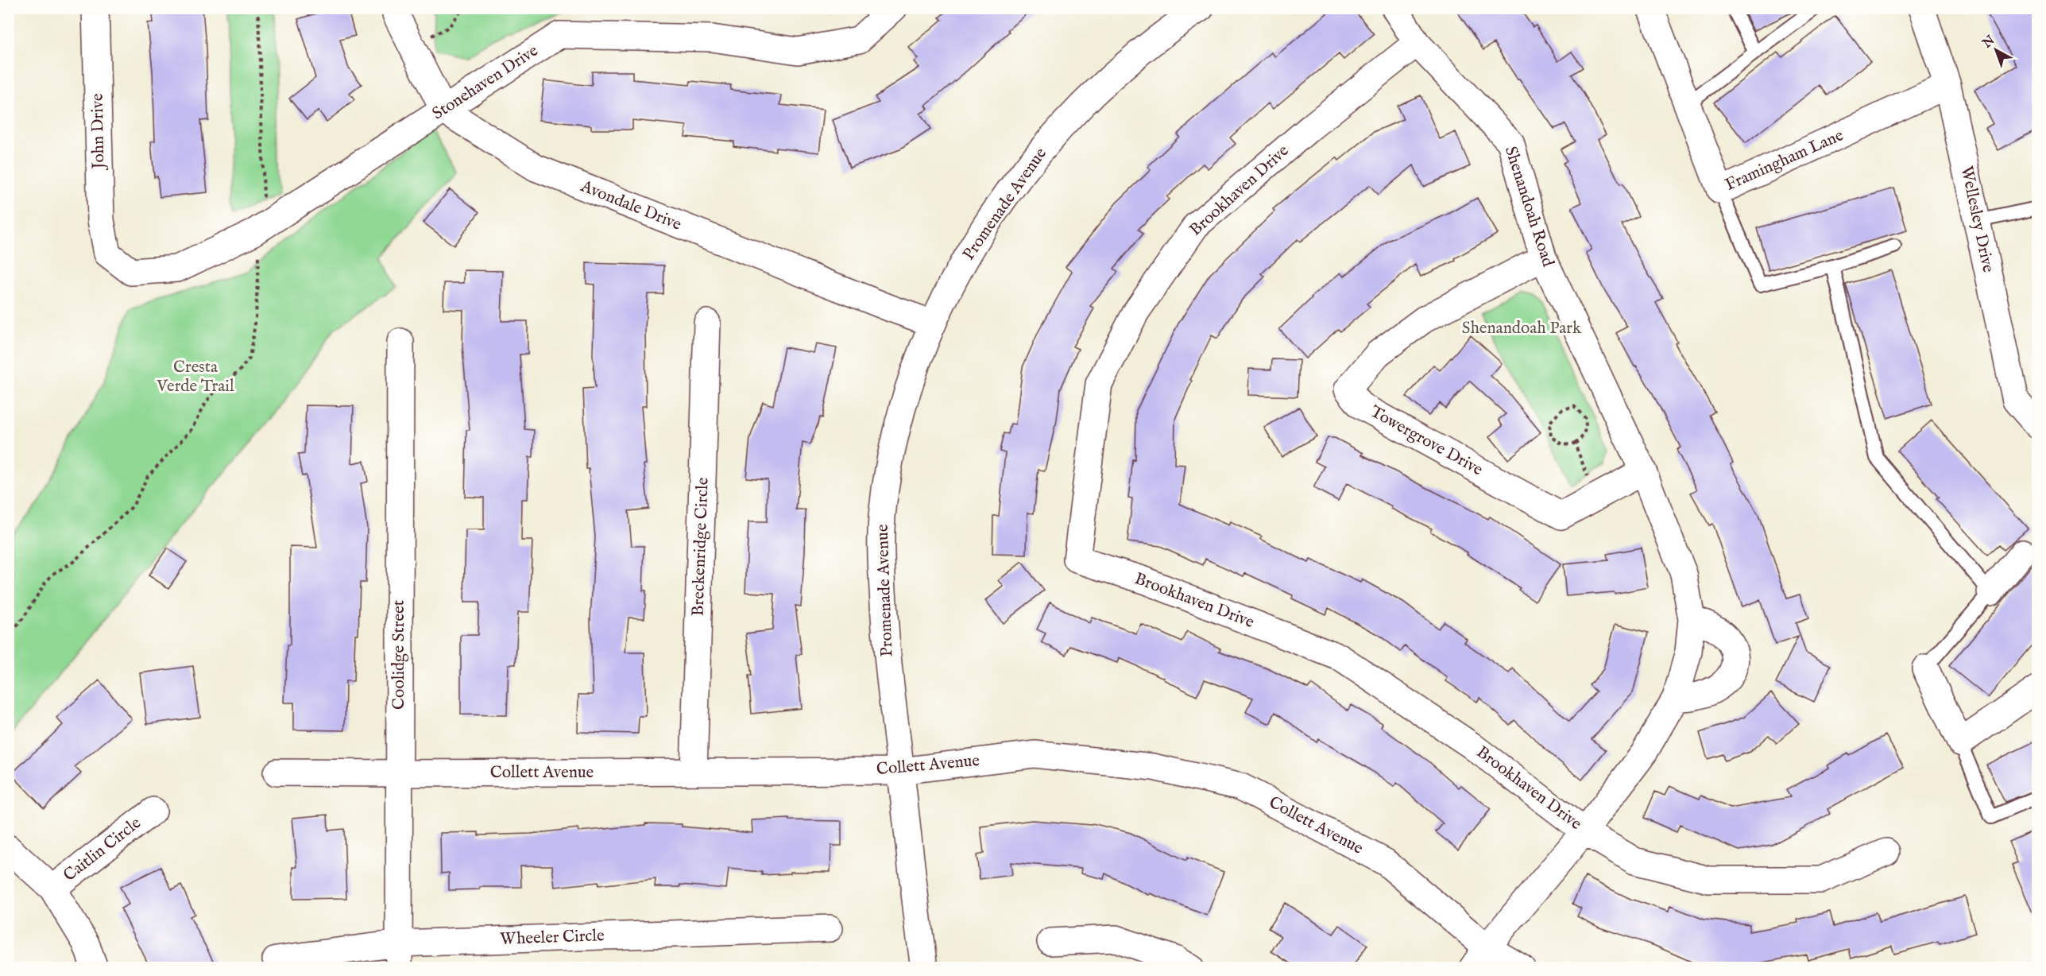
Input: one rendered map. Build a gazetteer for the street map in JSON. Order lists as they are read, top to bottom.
{
  "streets": {
    "street": [
      "Stonehaven Drive",
      "John Drive",
      "Framingham Lane",
      "Brookhaven Drive",
      "Promenade Avenue",
      "Avondale Drive",
      "Shenandoah Road",
      "Wellesley Drive",
      "Towergrove Drive",
      "Breckenridge Circle",
      "Coolidge Street",
      "Collett Avenue",
      "Caitlin Circle",
      "Wheeler Circle"
    ]
  },
  "crossings": [
    ["Stonehaven Drive", "John Drive"],
    ["Stonehaven Drive", "Avondale Drive"],
    ["Framingham Lane", "Wellesley Drive"],
    ["Brookhaven Drive", "Shenandoah Road"],
    ["Promenade Avenue", "Avondale Drive"],
    ["Promenade Avenue", "Collett Avenue"],
    ["Shenandoah Road", "Towergrove Drive"],
    ["Shenandoah Road", "Collett Avenue"],
    ["Breckenridge Circle", "Collett Avenue"],
    ["Coolidge Street", "Collett Avenue"],
    ["Coolidge Street", "Wheeler Circle"]
  ],
  "parks": ["Shenandoah Park", "Cresta Verde Trail"],
  "north": "top left"
}
